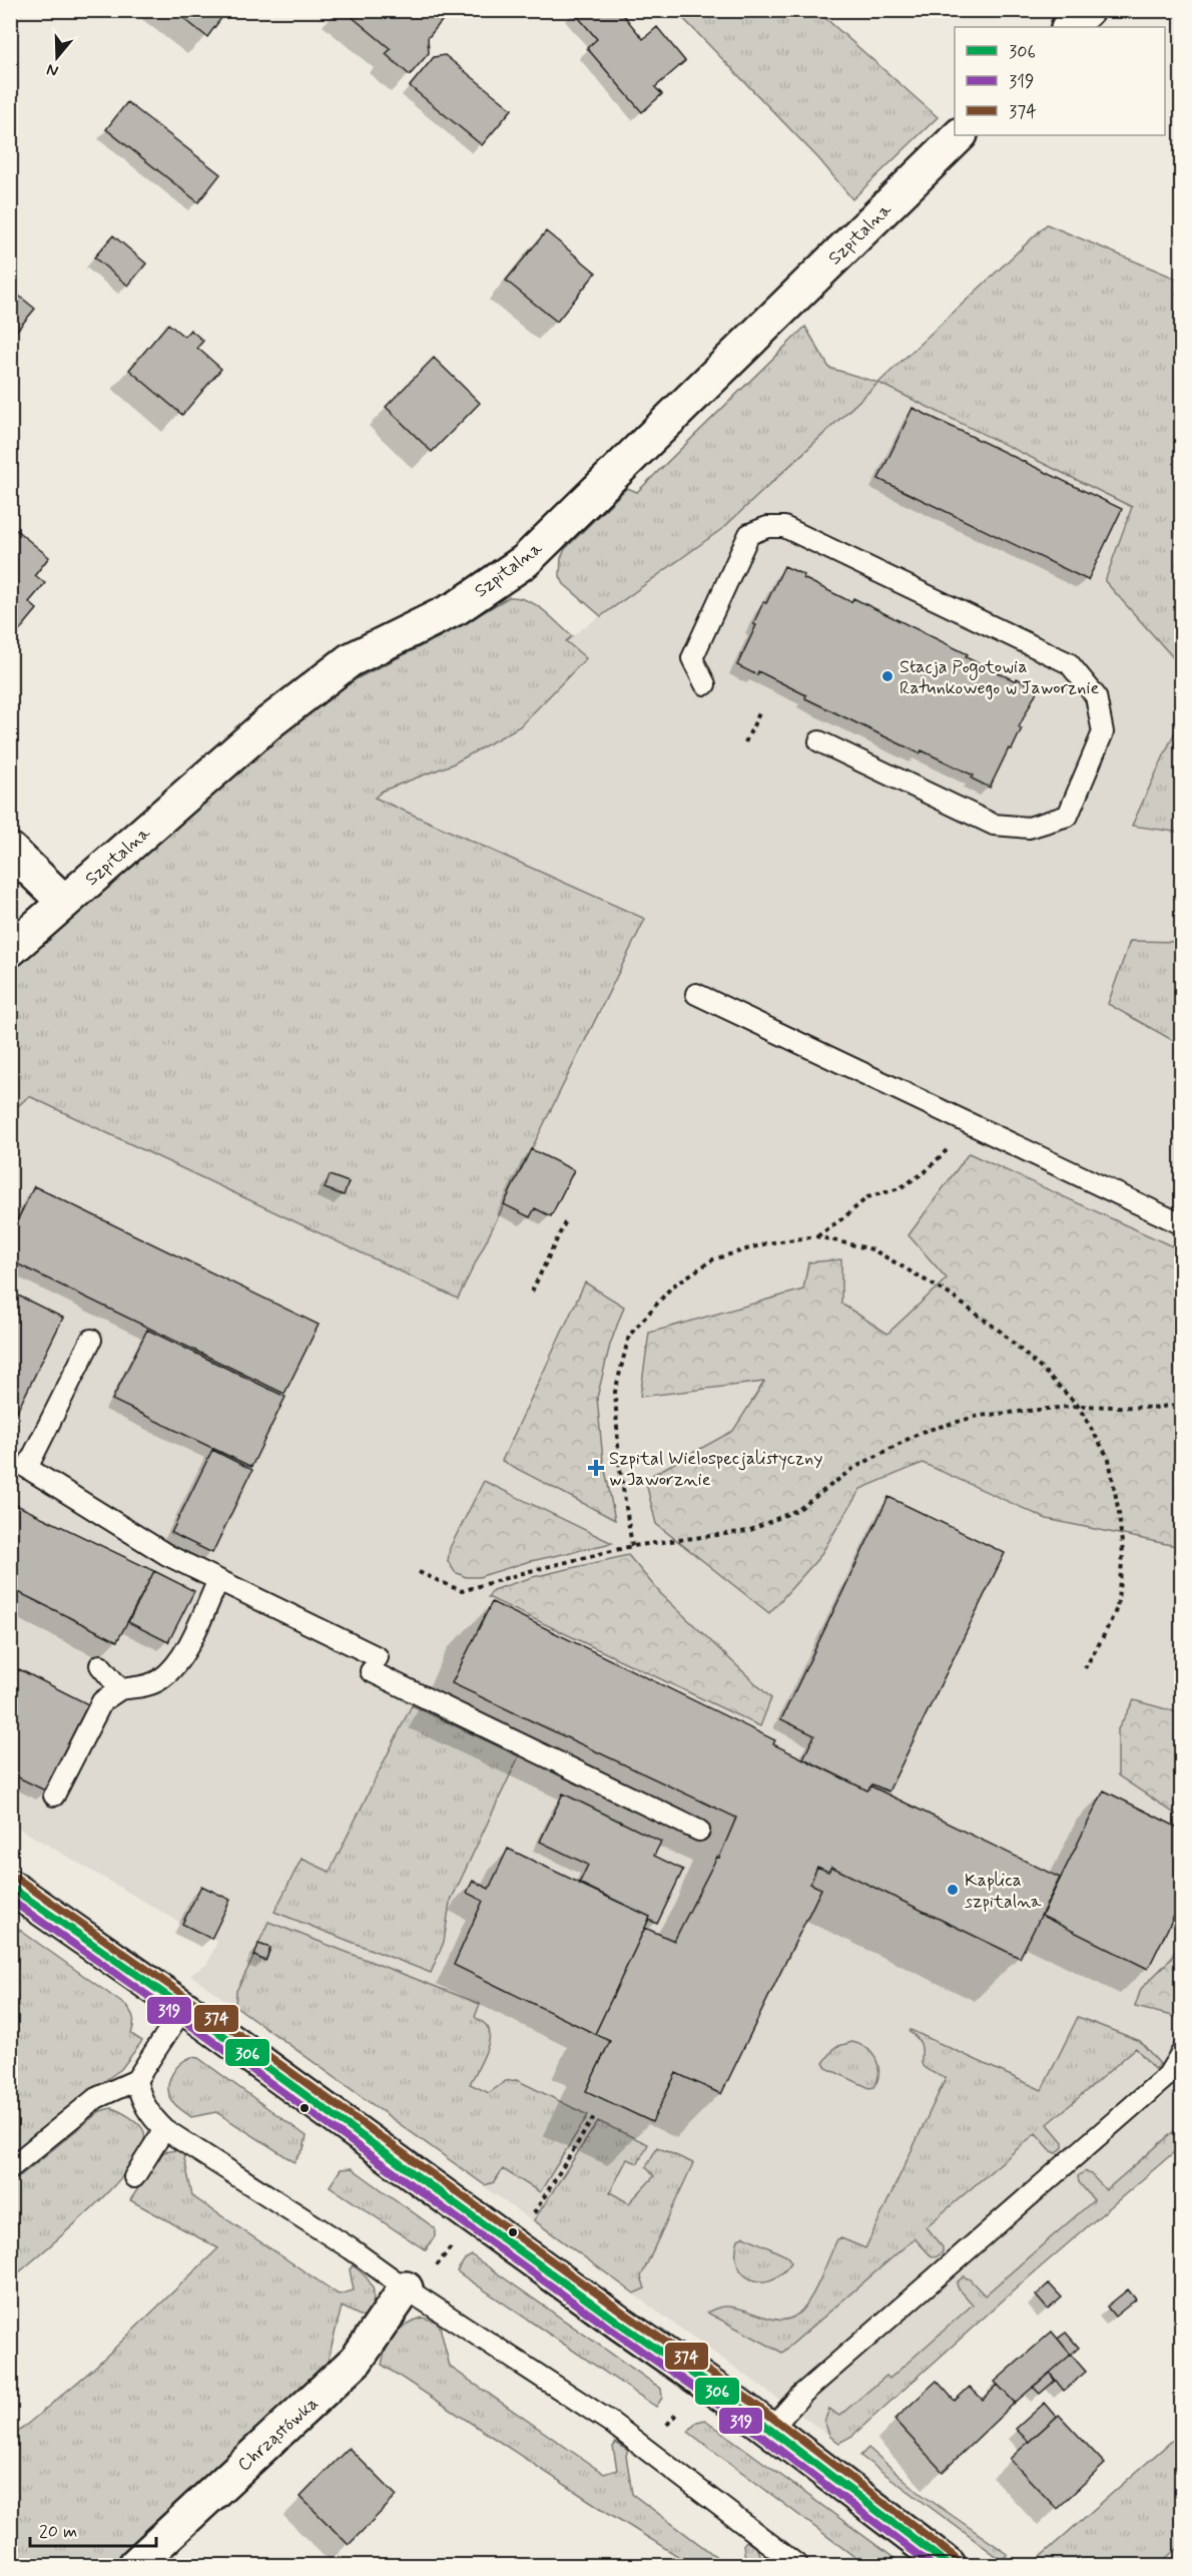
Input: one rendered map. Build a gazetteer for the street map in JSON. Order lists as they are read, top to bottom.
{
  "streets": {
    "street": ["Szpitalna", "Chrząstówka"]
  },
  "places": {
    "other": ["Stacja Pogotowia Ratunkowego w Jaworznie", "Kaplica szpitalna"],
    "health": ["Szpital Wielospecjalistyczny w Jaworznie"]
  },
  "lines": ["transit line 374", "transit line 306", "transit line 319"],
  "legend": ["306", "319", "374"],
  "scale_bar": "20 m",
  "north": "bottom"
}
